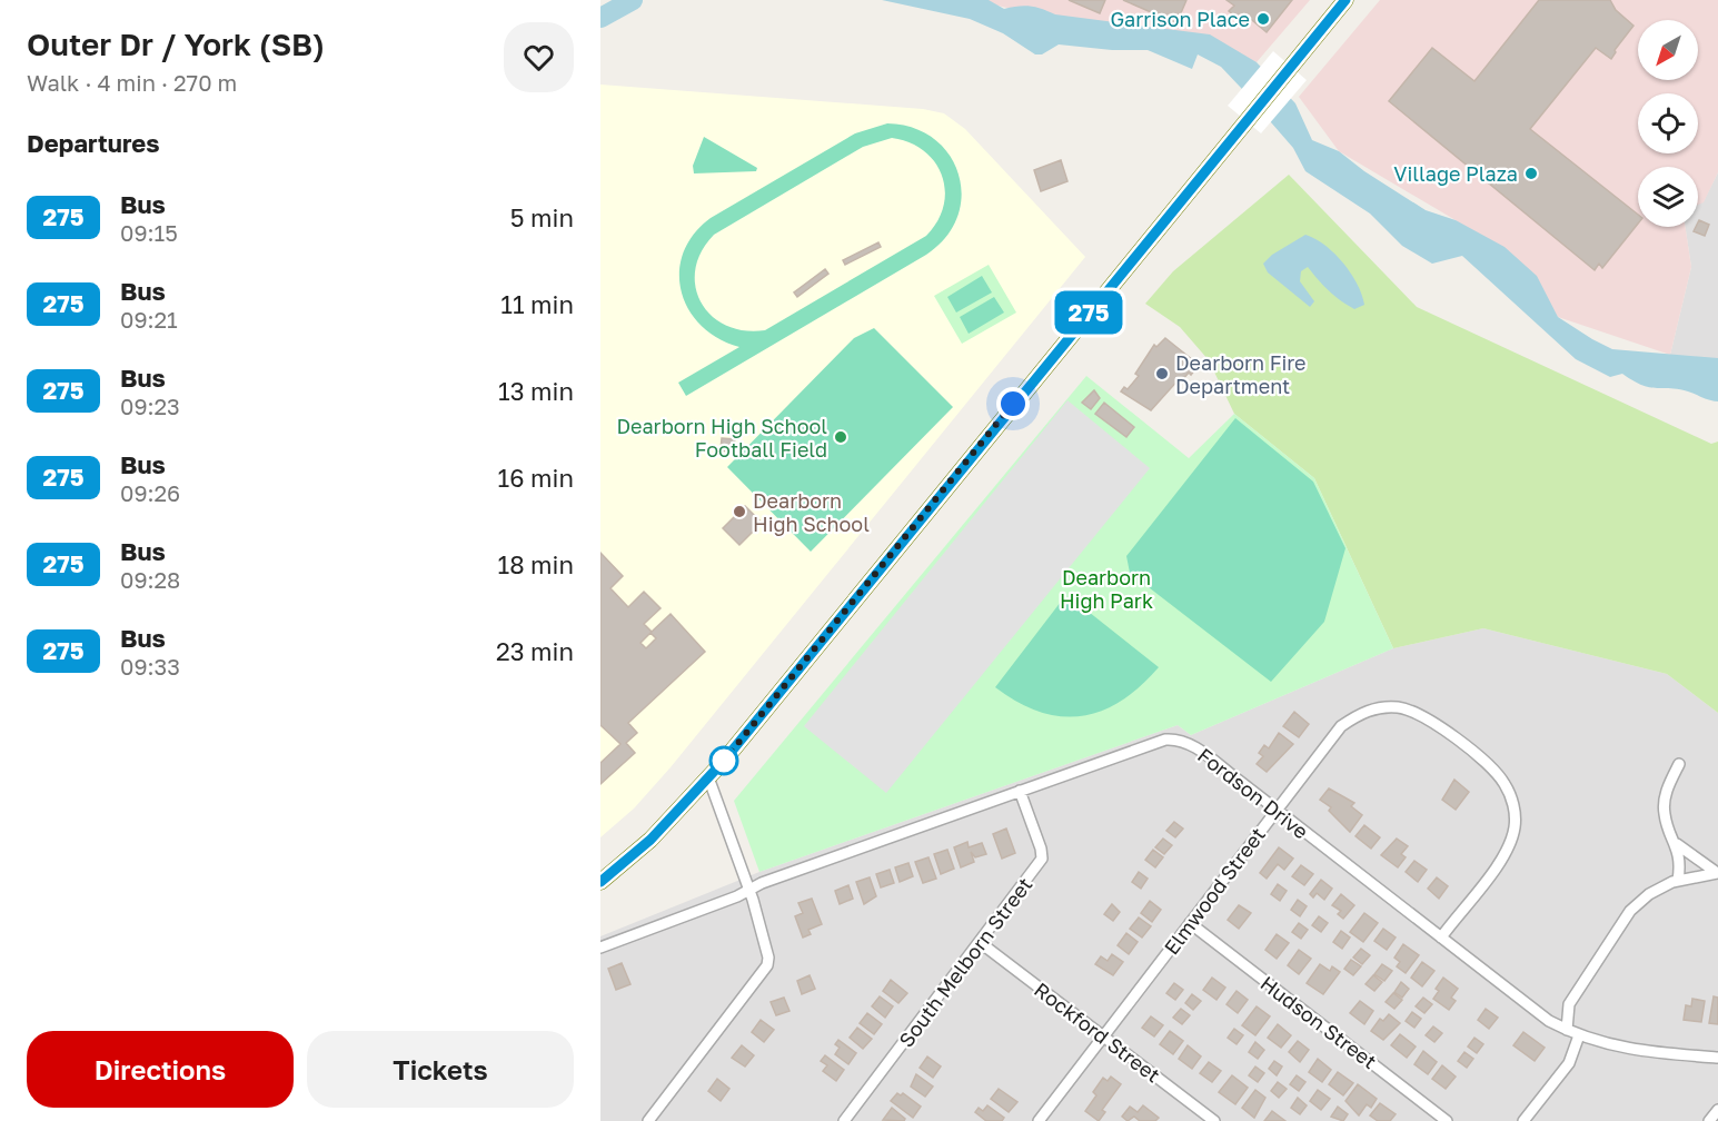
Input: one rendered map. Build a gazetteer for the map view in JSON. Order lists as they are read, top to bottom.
{
  "streets": {
    "street": [
      "Fordson Drive",
      "Elmwood Street",
      "South Melborn Street",
      "Hudson Street",
      "Rockford Street"
    ]
  },
  "crossings": [
    ["Fordson Drive", "Elmwood Street"],
    ["Fordson Drive", "South Melborn Street"],
    ["Elmwood Street", "Hudson Street"],
    ["Elmwood Street", "Rockford Street"],
    ["South Melborn Street", "Rockford Street"]
  ],
  "parks": ["Dearborn High Park"],
  "places": [
    "Garrison Place",
    "Village Plaza",
    "Dearborn Fire Department",
    "Dearborn High School Football Field",
    "Dearborn High School"
  ],
  "lines": ["bus line 275"],
  "north": "bottom left",
  "page": {
    "heading": [
      ["Outer Dr / York (SB)", "Walk · 4 min · 270 m"],
      "Departures"
    ],
    "on_map": "275",
    "list": [
      {
        "mark": "275",
        "name": "Bus",
        "note": "09:15",
        "value": "5 min"
      },
      {
        "mark": "275",
        "name": "Bus",
        "note": "09:21",
        "value": "11 min"
      },
      {
        "mark": "275",
        "name": "Bus",
        "note": "09:23",
        "value": "13 min"
      },
      {
        "mark": "275",
        "name": "Bus",
        "note": "09:26",
        "value": "16 min"
      },
      {
        "mark": "275",
        "name": "Bus",
        "note": "09:28",
        "value": "18 min"
      },
      {
        "mark": "275",
        "name": "Bus",
        "note": "09:33",
        "value": "23 min"
      }
    ],
    "buttons": ["Directions", "Tickets"]
  }
}
